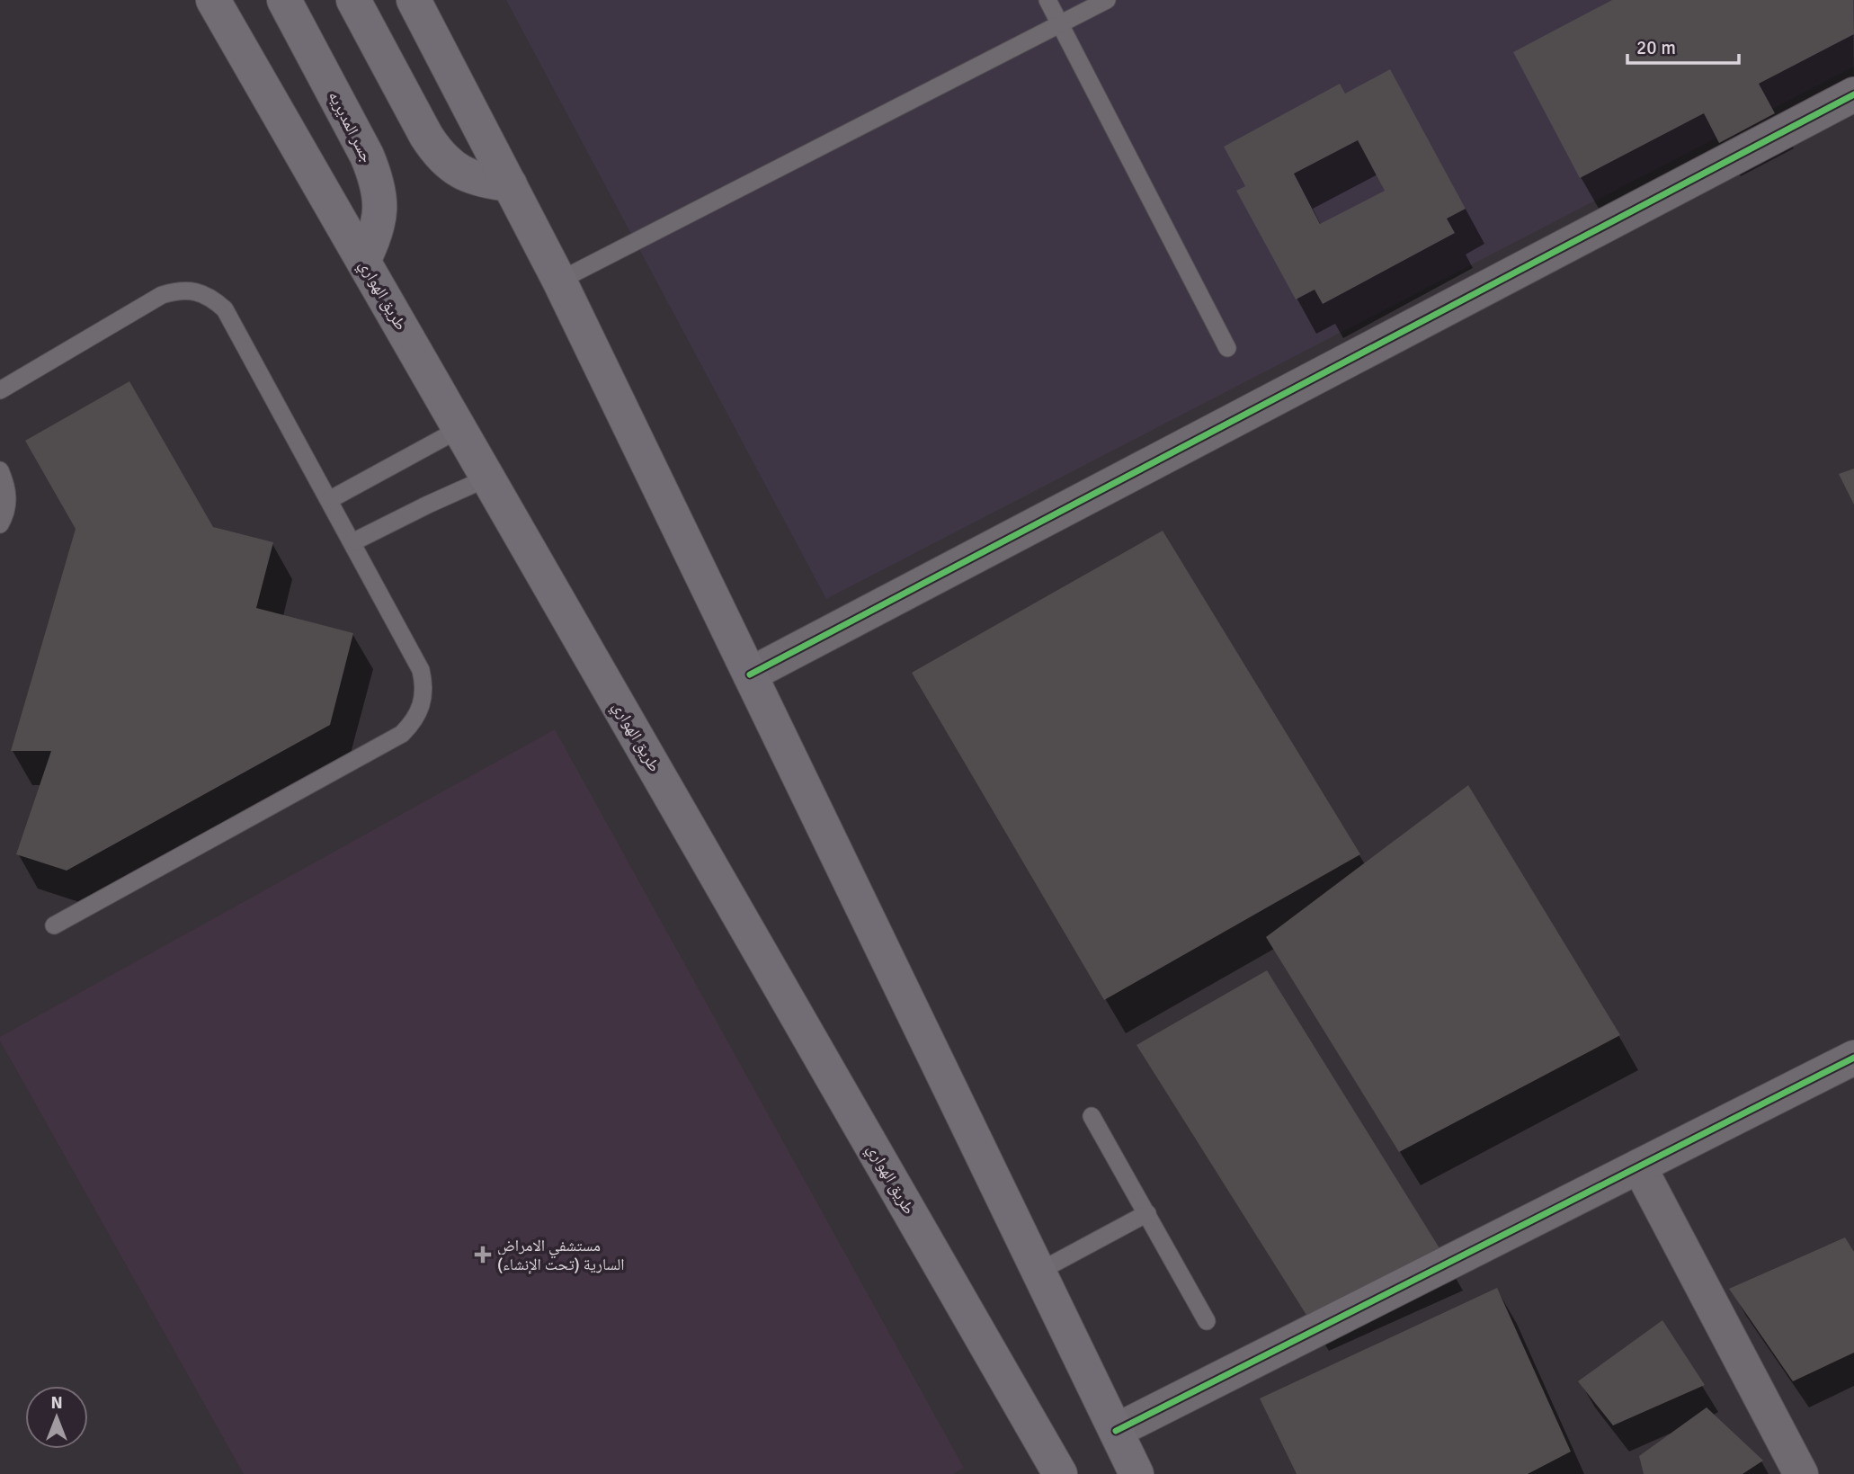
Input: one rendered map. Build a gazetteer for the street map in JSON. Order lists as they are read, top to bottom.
{
  "streets": {
    "highway": ["جسر المديريه", "طريق الهواري"]
  },
  "crossings": [
    ["جسر المديريه", "طريق الهواري"]
  ],
  "places": {
    "health": ["مستشفي الامراض السارية (تحت الإنشاء)"]
  },
  "scale_bar": "20 m",
  "north": "top"
}
